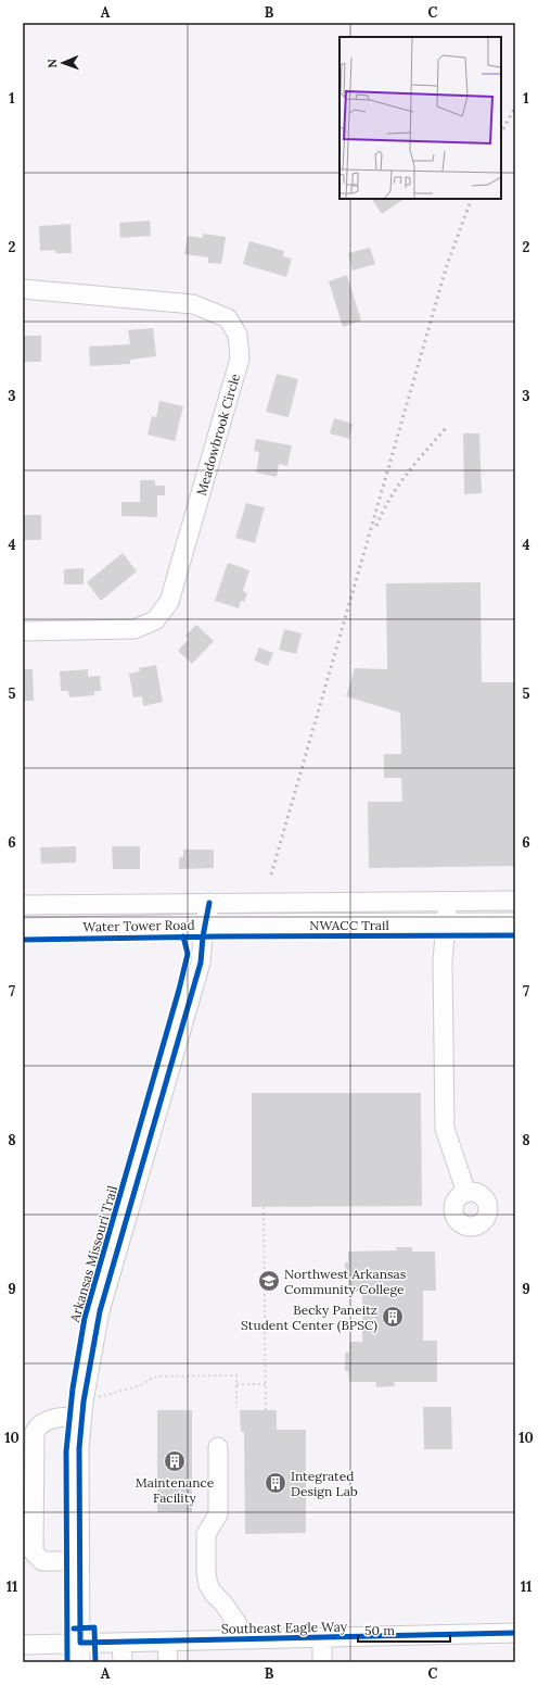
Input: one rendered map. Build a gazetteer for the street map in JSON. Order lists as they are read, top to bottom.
{
  "streets": {
    "street": ["Meadowbrook Circle", "Water Tower Road", "Southeast Eagle Way"],
    "cycle path": ["NWACC Trail", "Arkansas Missouri Trail"]
  },
  "places": {
    "school or university": ["Northwest Arkansas Community College"],
    "building": ["Becky Paneitz Student Center (BPSC)", "Maintenance Facility", "Integrated Design Lab"]
  },
  "scale_bar": "50 m",
  "north": "left",
  "grid": {
    "columns": ["A", "B", "C"],
    "rows": [
      "1",
      "2",
      "3",
      "4",
      "5",
      "6",
      "7",
      "8",
      "9",
      "10",
      "11"
    ]
  }
}
